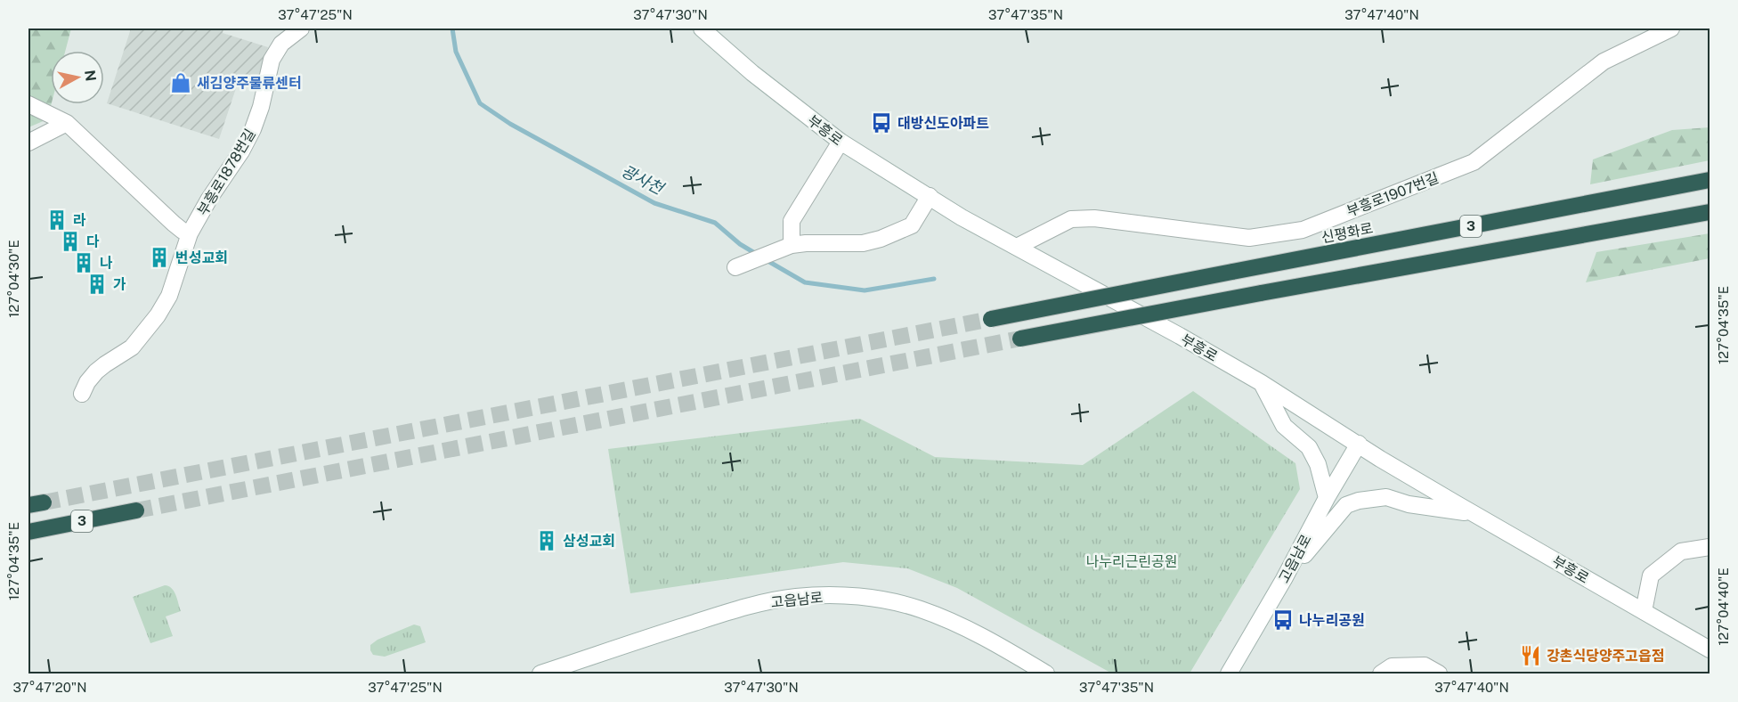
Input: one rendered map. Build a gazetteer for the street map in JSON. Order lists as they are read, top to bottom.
{
  "streets": {
    "highway": ["3", "신평화로"],
    "street": [
      "부흥로",
      "부흥로1878번길",
      "부흥로1907번길",
      "고읍남로"
    ]
  },
  "crossings": [
    ["부흥로", "부흥로1907번길"],
    ["부흥로", "고읍남로"]
  ],
  "water": ["광사천"],
  "parks": ["나누리근린공원"],
  "places": {
    "shop": ["새김양주물류센터"],
    "bus stop": ["대방신도아파트", "나누리공원"],
    "building": [
      "라",
      "다",
      "번성교회",
      "나",
      "가",
      "삼성교회"
    ],
    "restaurant": ["강촌식당양주고읍점"]
  },
  "north": "right",
  "coordinates": [
    "37°47'25\"N",
    "37°47'30\"N",
    "37°47'35\"N",
    "37°47'40\"N",
    "127°04'30\"E",
    "127°04'35\"E",
    "127°04'40\"E",
    "37°47'20\"N"
  ]
}
